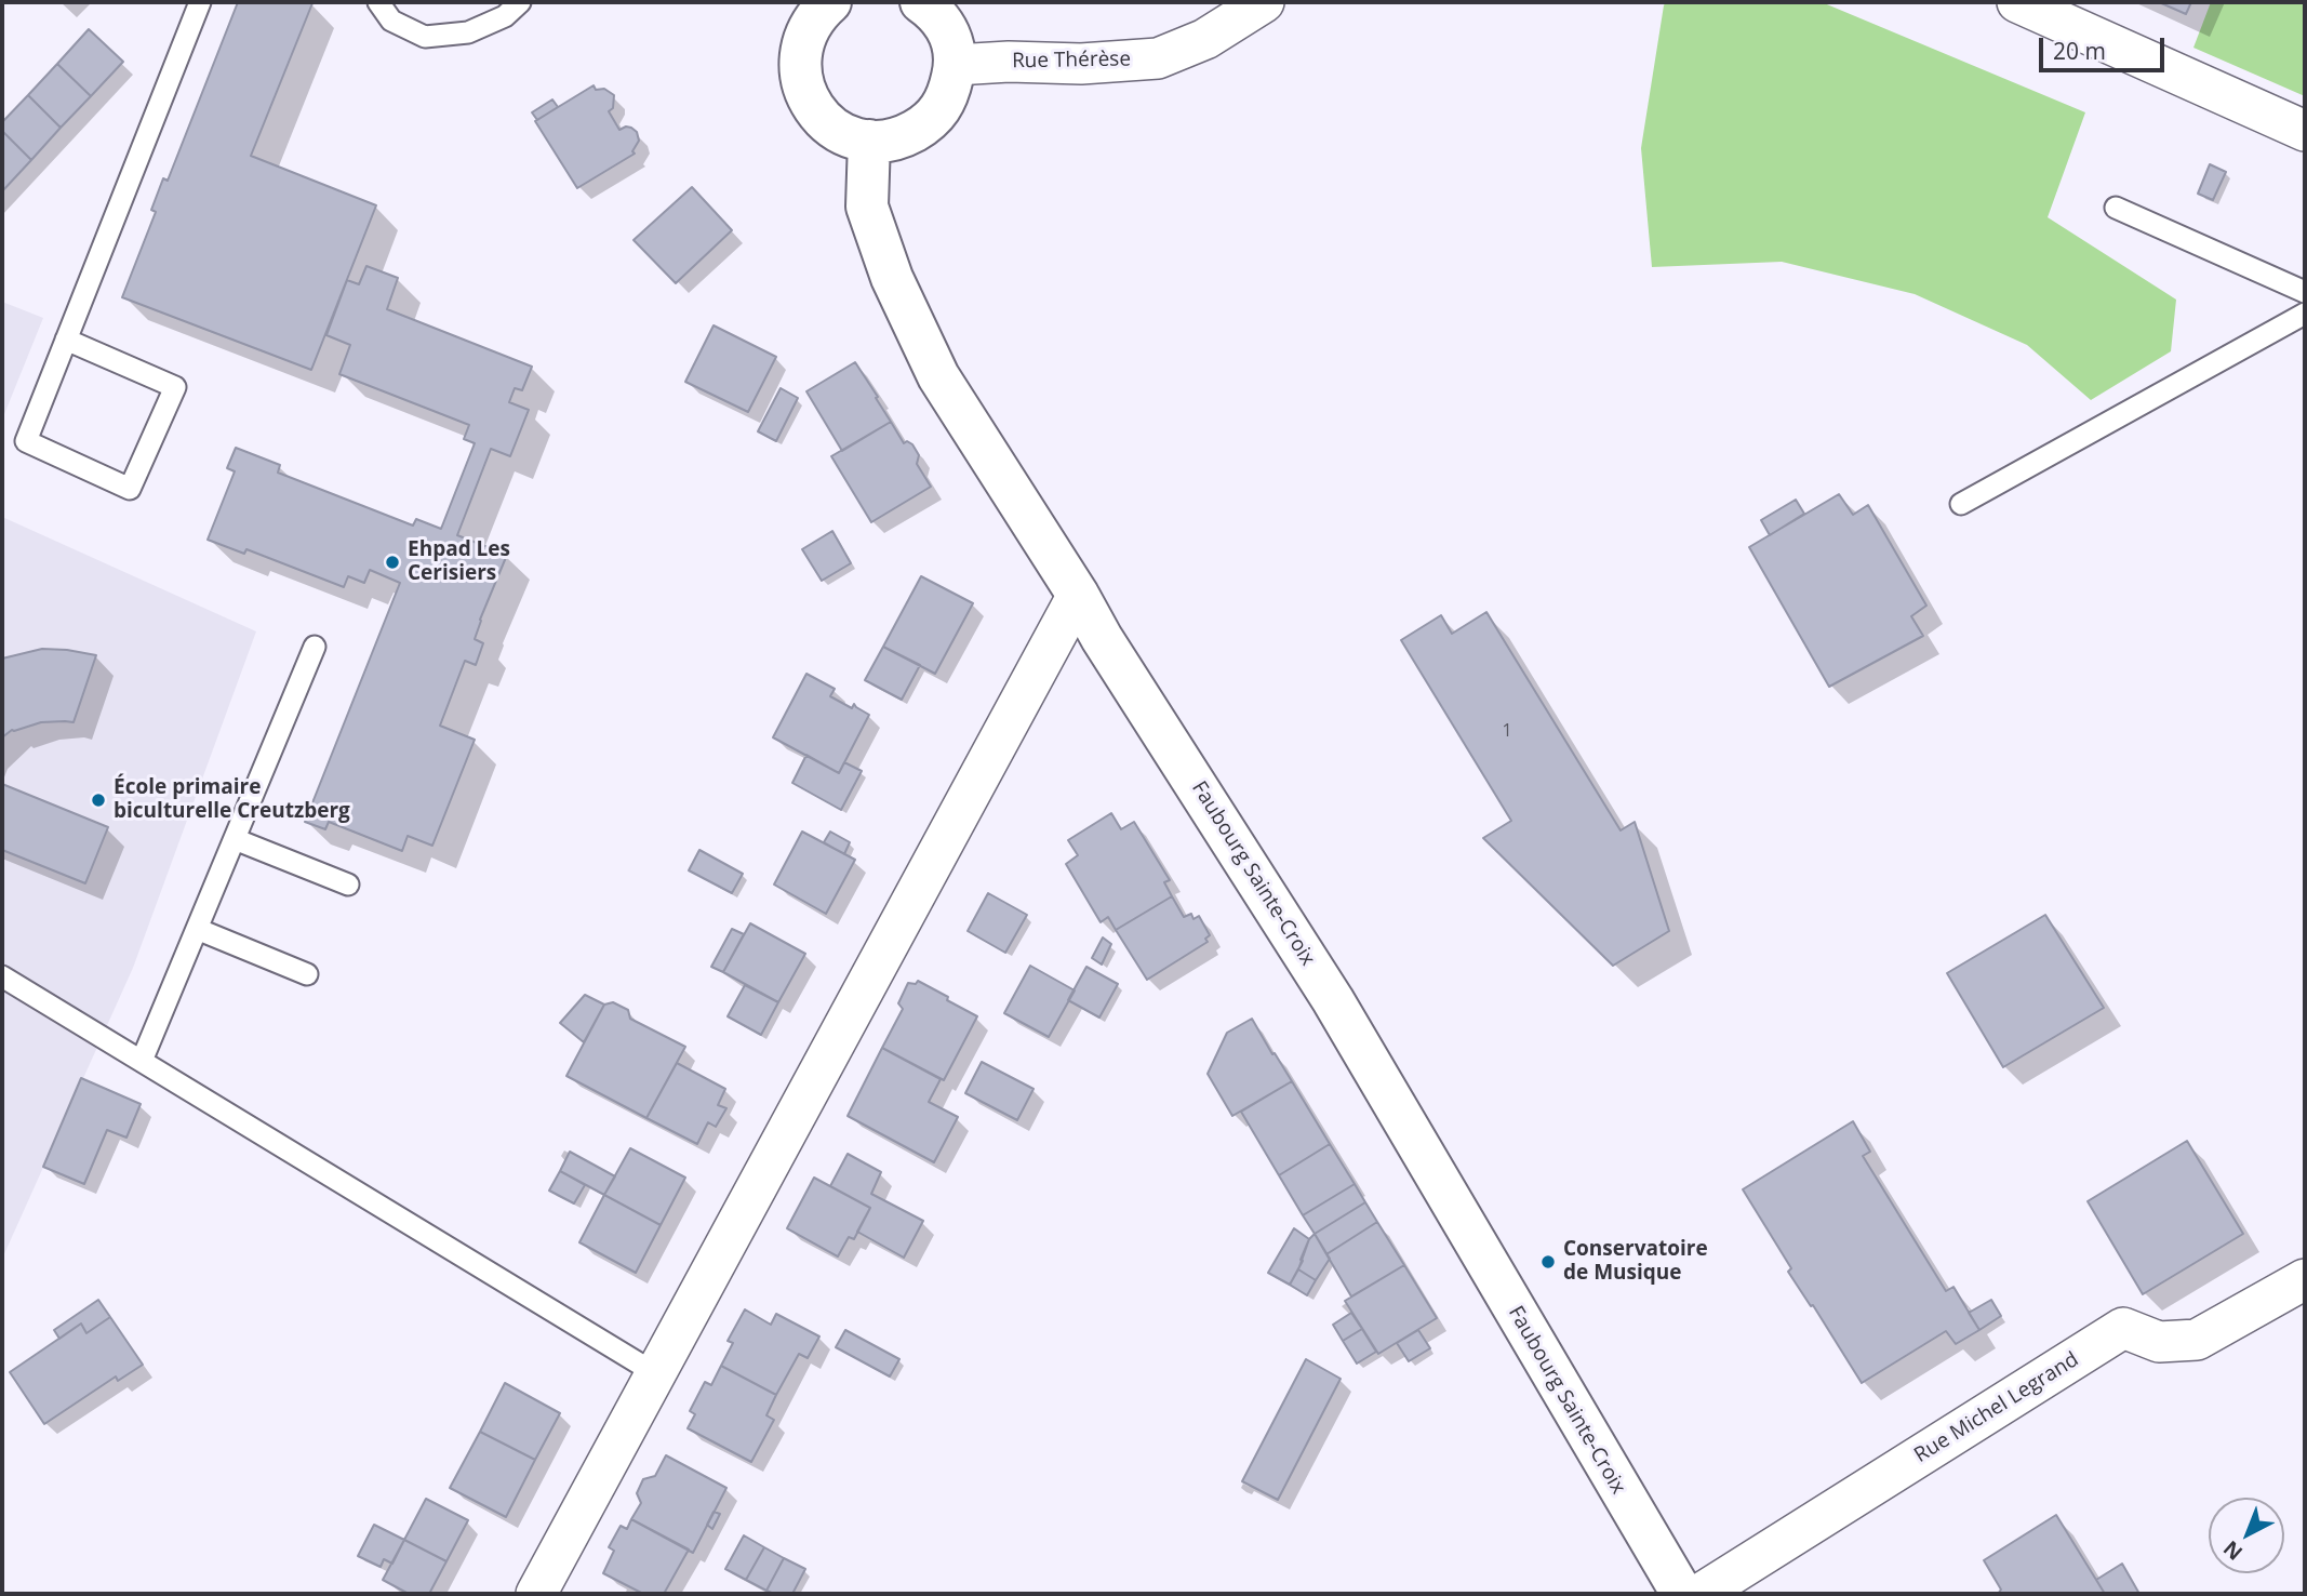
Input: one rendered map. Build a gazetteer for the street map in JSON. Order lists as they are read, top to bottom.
{
  "streets": {
    "main road": ["Faubourg Sainte-Croix"],
    "street": ["Rue Thérèse", "Rue Michel Legrand"]
  },
  "places": ["Ehpad Les Cerisiers", "École primaire biculturelle Creutzberg", "Conservatoire de Musique"],
  "house_numbers": ["1"],
  "scale_bar": "20 m",
  "north": "bottom left"
}
